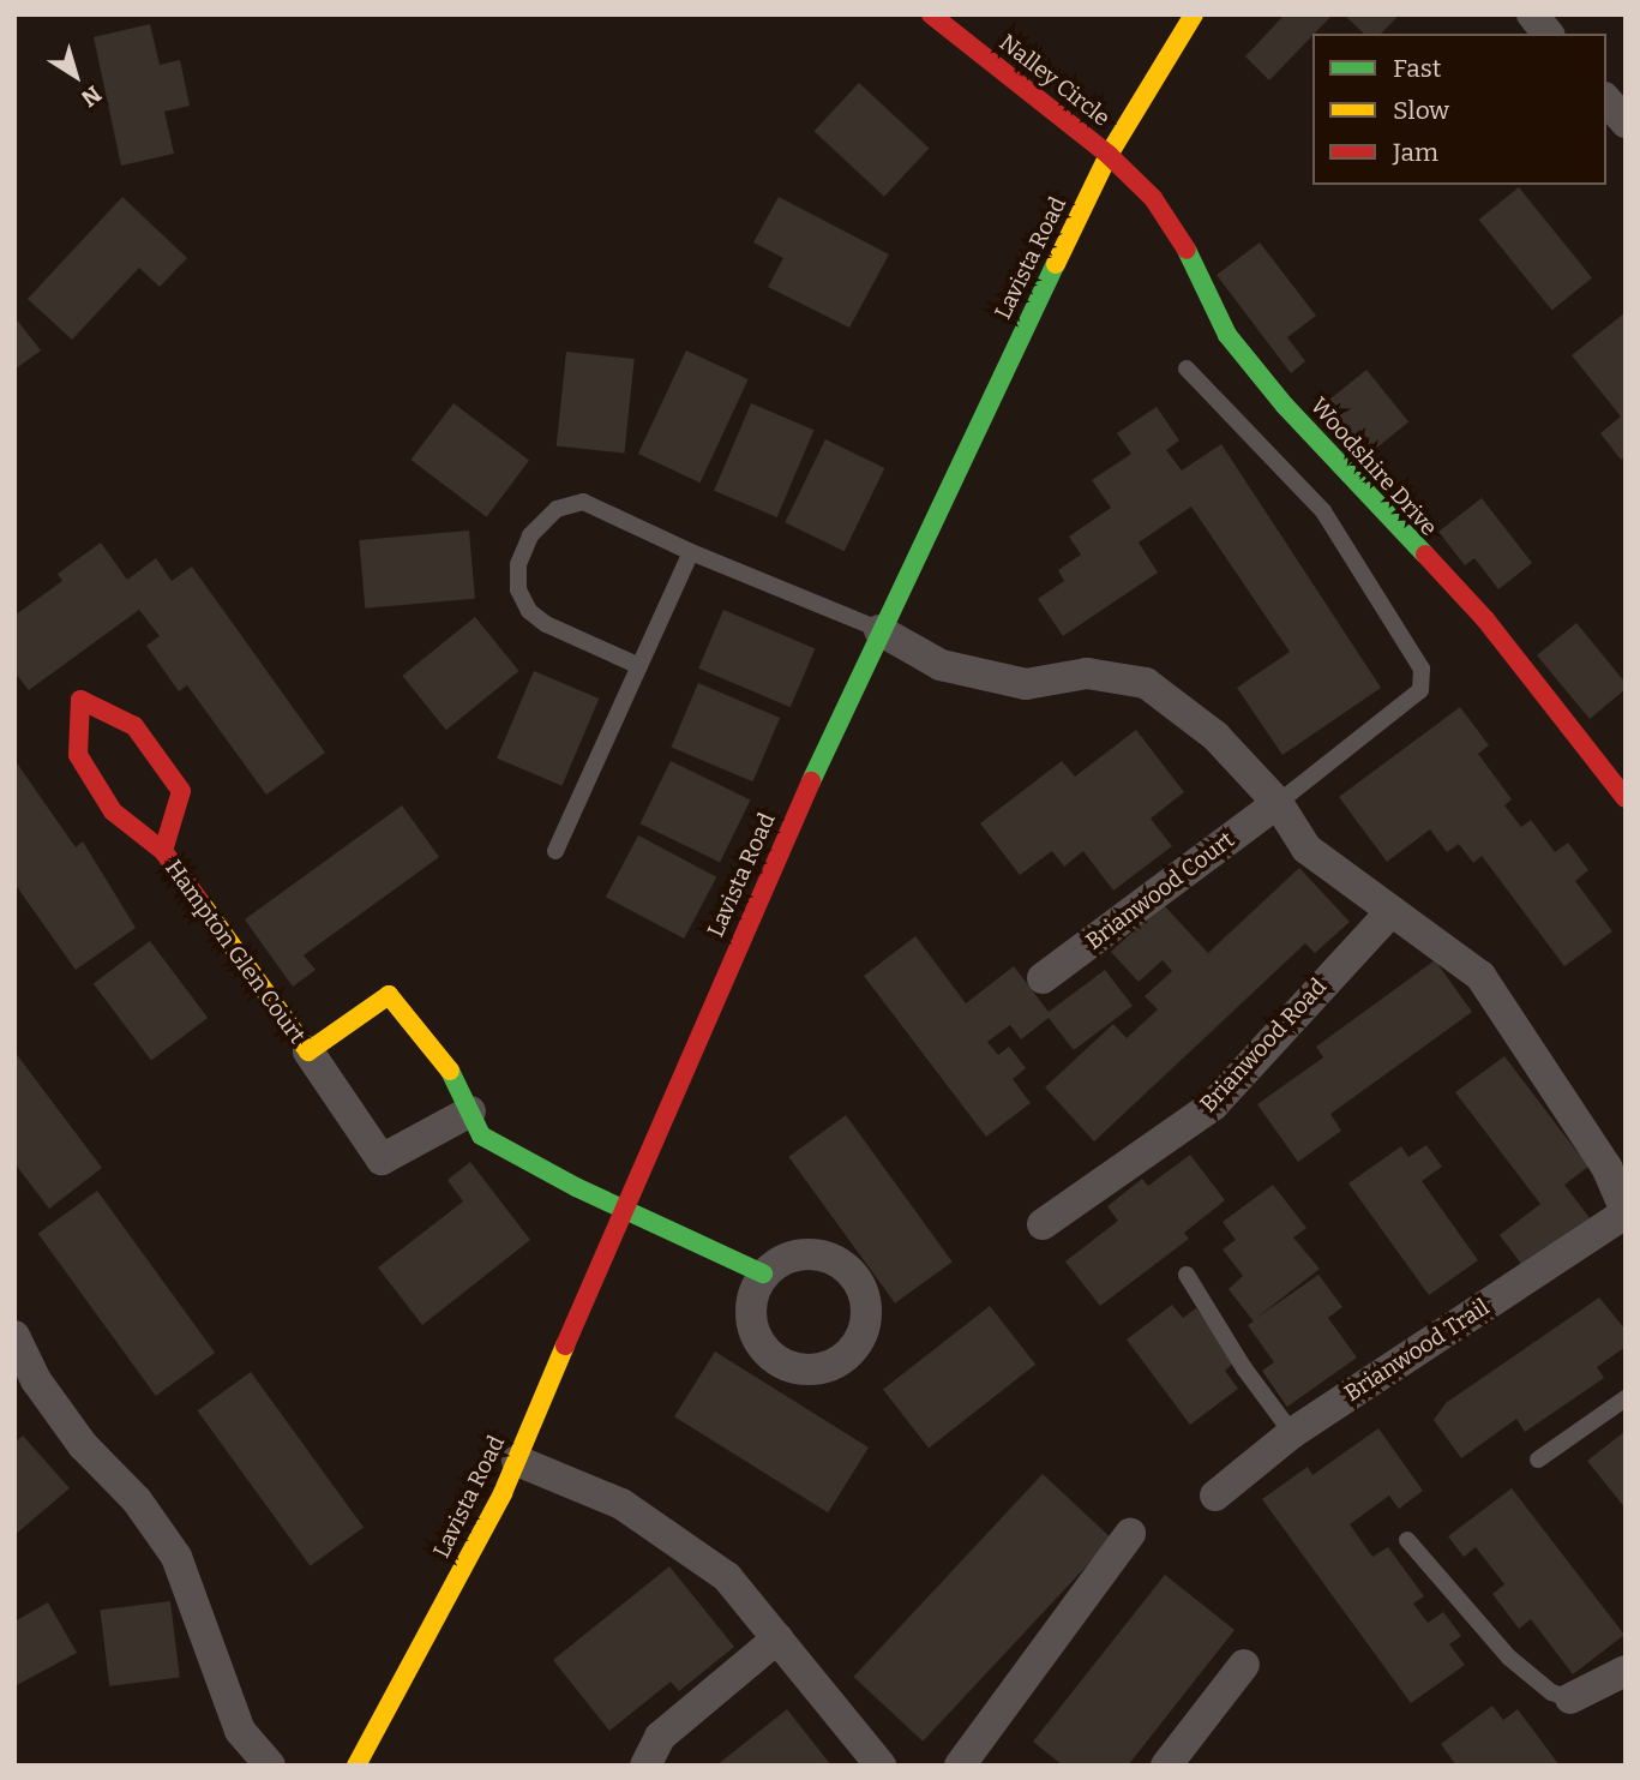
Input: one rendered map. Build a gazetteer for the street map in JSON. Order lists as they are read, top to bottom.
{
  "streets": {
    "street": [
      "Nalley Circle",
      "Lavista Road",
      "Woodshire Drive",
      "Brianwood Court",
      "Hampton Glen Court",
      "Brianwood Road",
      "Brianwood Trail"
    ]
  },
  "crossings": [
    ["Nalley Circle", "Lavista Road"],
    ["Nalley Circle", "Woodshire Drive"],
    ["Lavista Road", "Woodshire Drive"],
    ["Lavista Road", "Hampton Glen Court"]
  ],
  "legend": ["Fast", "Slow", "Jam"],
  "north": "bottom right"
}
